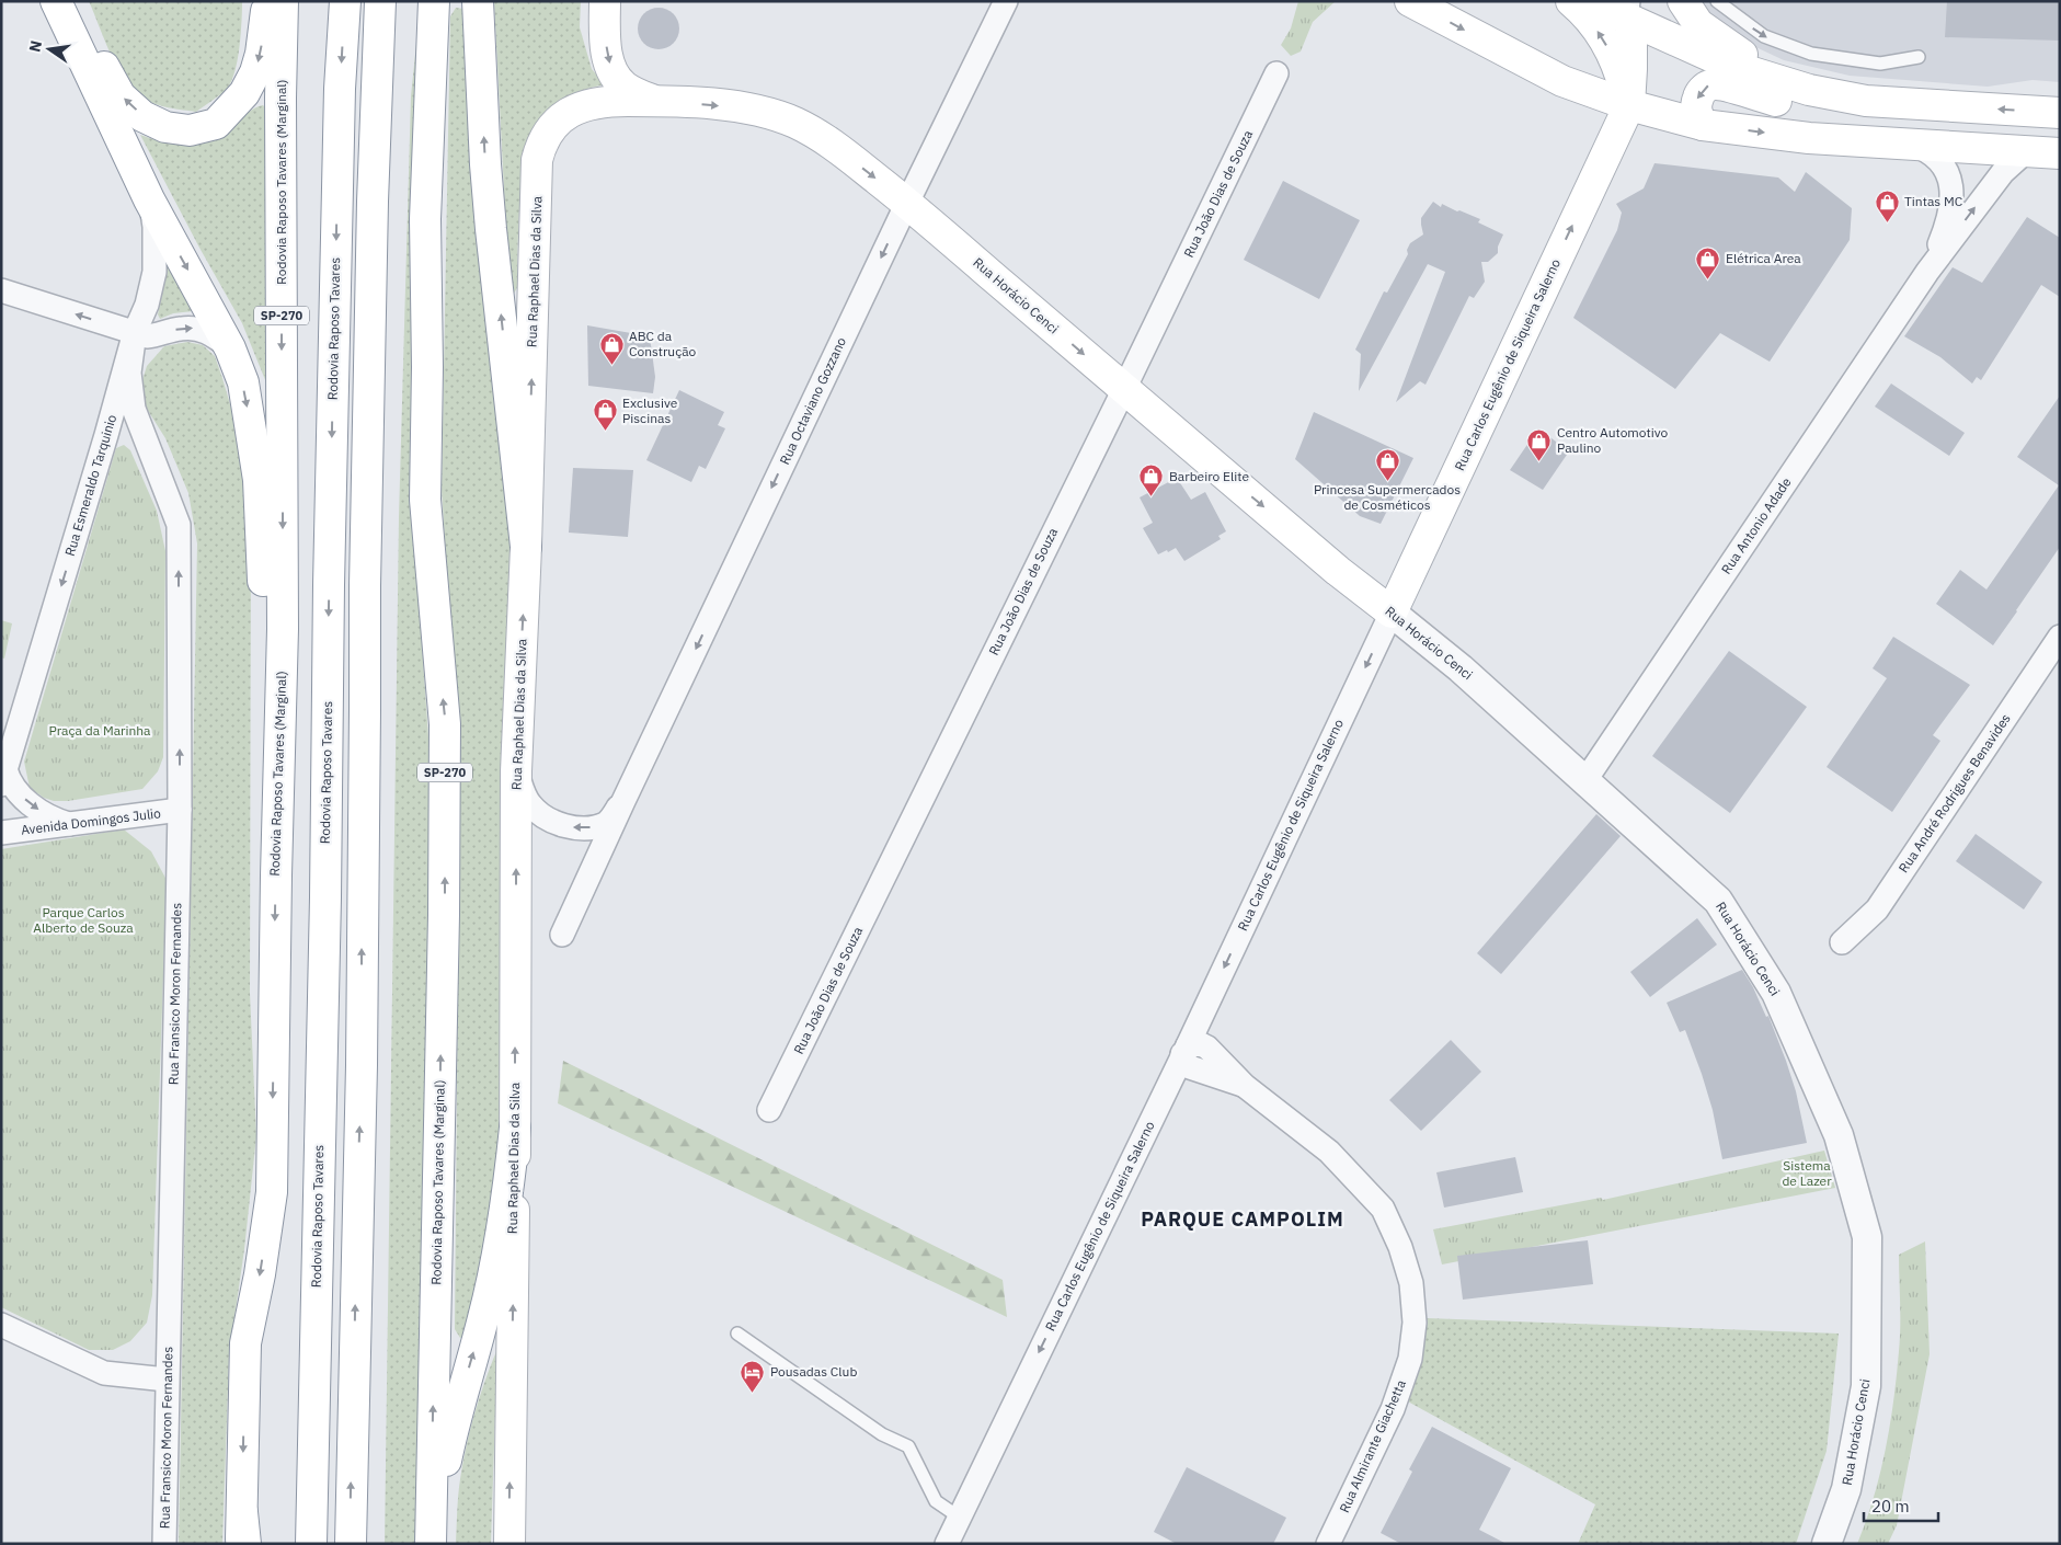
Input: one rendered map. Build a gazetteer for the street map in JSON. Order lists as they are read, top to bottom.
{
  "streets": {
    "main road": [
      "Rodovia Raposo Tavares (Marginal)",
      "Rua Raphael Dias da Silva",
      "Rua Horácio Cenci",
      "SP-270",
      "Rodovia Raposo Tavares",
      "Rua Carlos Eugênio de Siqueira Salerno"
    ],
    "street": [
      "Rua João Dias de Souza",
      "Rua Octaviano Gozzano",
      "Rua Esmeraldo Tarquinio",
      "Rua Antonio Adade",
      "Rua André Rodrigues Benavides",
      "Avenida Domingos Julio",
      "Rua Fransico Moron Fernandes",
      "Rua Almirante Giachetta"
    ]
  },
  "crossings": [
    ["Rodovia Raposo Tavares (Marginal)", "SP-270"],
    ["Rua João Dias de Souza", "Rua Horácio Cenci"],
    ["Rua Raphael Dias da Silva", "Rua Horácio Cenci"],
    ["Rua Raphael Dias da Silva", "Rua Octaviano Gozzano"],
    ["Rua Horácio Cenci", "Rua Carlos Eugênio de Siqueira Salerno"],
    ["Rua Horácio Cenci", "Rua Octaviano Gozzano"],
    ["Rua Horácio Cenci", "Rua Antonio Adade"],
    ["Rua Carlos Eugênio de Siqueira Salerno", "Rua Almirante Giachetta"],
    ["Rua Esmeraldo Tarquinio", "Avenida Domingos Julio"],
    ["Rua Esmeraldo Tarquinio", "Rua Fransico Moron Fernandes"],
    ["Avenida Domingos Julio", "Rua Fransico Moron Fernandes"]
  ],
  "one_way": ["Rua Horácio Cenci", "Rua Octaviano Gozzano", "Rua Esmeraldo Tarquinio"],
  "districts": ["PARQUE CAMPOLIM"],
  "parks": ["Praça da Marinha", "Parque Carlos Alberto de Souza", "Sistema de Lazer"],
  "places": {
    "shop": [
      "Tintas MC",
      "Elétrica Area",
      "ABC da Construção",
      "Exclusive Piscinas",
      "Centro Automotivo Paulino",
      "Princesa Supermercados de Cosméticos",
      "Barbeiro Elite"
    ],
    "hotel": ["Pousadas Club"]
  },
  "scale_bar": "20 m",
  "north": "left"
}
